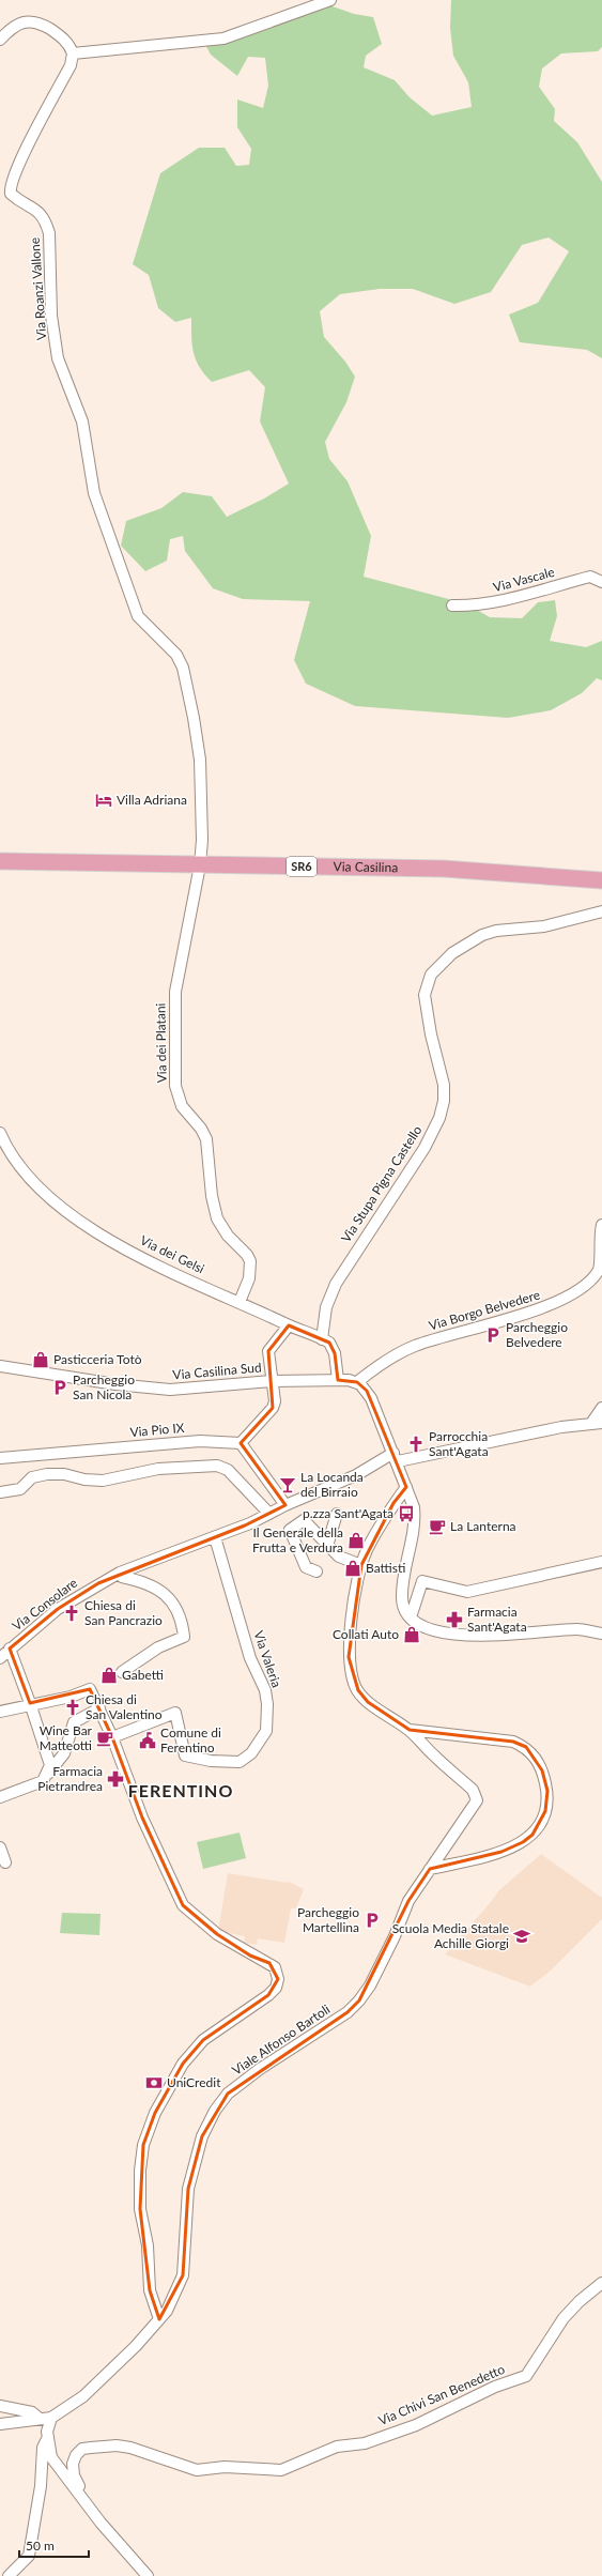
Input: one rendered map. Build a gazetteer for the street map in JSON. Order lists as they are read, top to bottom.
{
  "streets": {
    "main road": ["SR6", "Via Casilina"],
    "street": [
      "Via Roanzi Vallone",
      "Via Vascale",
      "Via dei Platani",
      "Via Stupa Pigna Castello",
      "Via dei Gelsi",
      "Via Borgo Belvedere",
      "Via Casilina Sud",
      "Via Pio IX",
      "Via Consolare",
      "Via Valeria",
      "Viale Alfonso Bartoli",
      "Via Chivi San Benedetto"
    ]
  },
  "crossings": [
    ["Via Roanzi Vallone", "Via Casilina"],
    ["Via Roanzi Vallone", "Via dei Platani"],
    ["Via Casilina", "Via dei Platani"],
    ["Via dei Platani", "Via dei Gelsi"],
    ["Via Stupa Pigna Castello", "Via dei Gelsi"],
    ["Via dei Gelsi", "Via Casilina Sud"],
    ["Via Borgo Belvedere", "Via Casilina Sud"],
    ["Via Consolare", "Via Valeria"]
  ],
  "districts": ["FERENTINO"],
  "places": {
    "hotel": ["Villa Adriana"],
    "parking": ["Parcheggio Belvedere", "Parcheggio San Nicola", "Parcheggio Martellina"],
    "shop": [
      "Pasticceria Totò",
      "Il Generale della Frutta e Verdura",
      "Battisti",
      "Collati Auto",
      "Gabetti"
    ],
    "church": ["Parrocchia Sant'Agata", "Chiesa di San Pancrazio", "Chiesa di San Valentino"],
    "bar": ["La Locanda del Birraio"],
    "bus stop": ["p.zza Sant'Agata"],
    "cafe": ["La Lanterna", "Wine Bar Matteotti"],
    "pharmacy": ["Farmacia Sant'Agata", "Farmacia Pietrandrea"],
    "public building": ["Comune di Ferentino"],
    "school or university": ["Scuola Media Statale Achille Giorgi"],
    "bank": ["UniCredit"]
  },
  "scale_bar": "50 m"
}
